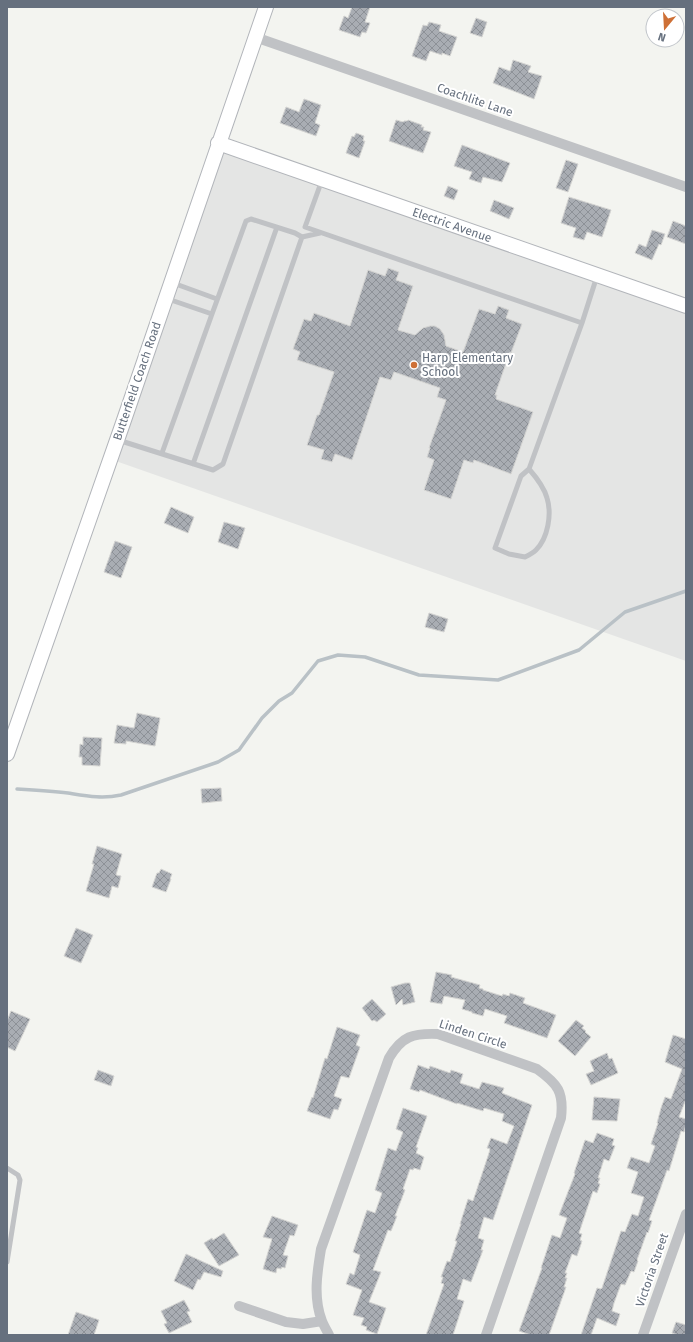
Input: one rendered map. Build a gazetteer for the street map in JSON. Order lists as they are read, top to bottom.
{
  "streets": {
    "main road": ["Electric Avenue", "Butterfield Coach Road"],
    "street": ["Coachlite Lane", "Linden Circle", "Victoria Street"]
  },
  "crossings": [
    ["Coachlite Lane", "Butterfield Coach Road"],
    ["Electric Avenue", "Butterfield Coach Road"]
  ],
  "places": ["Harp Elementary School"],
  "north": "bottom"
}
